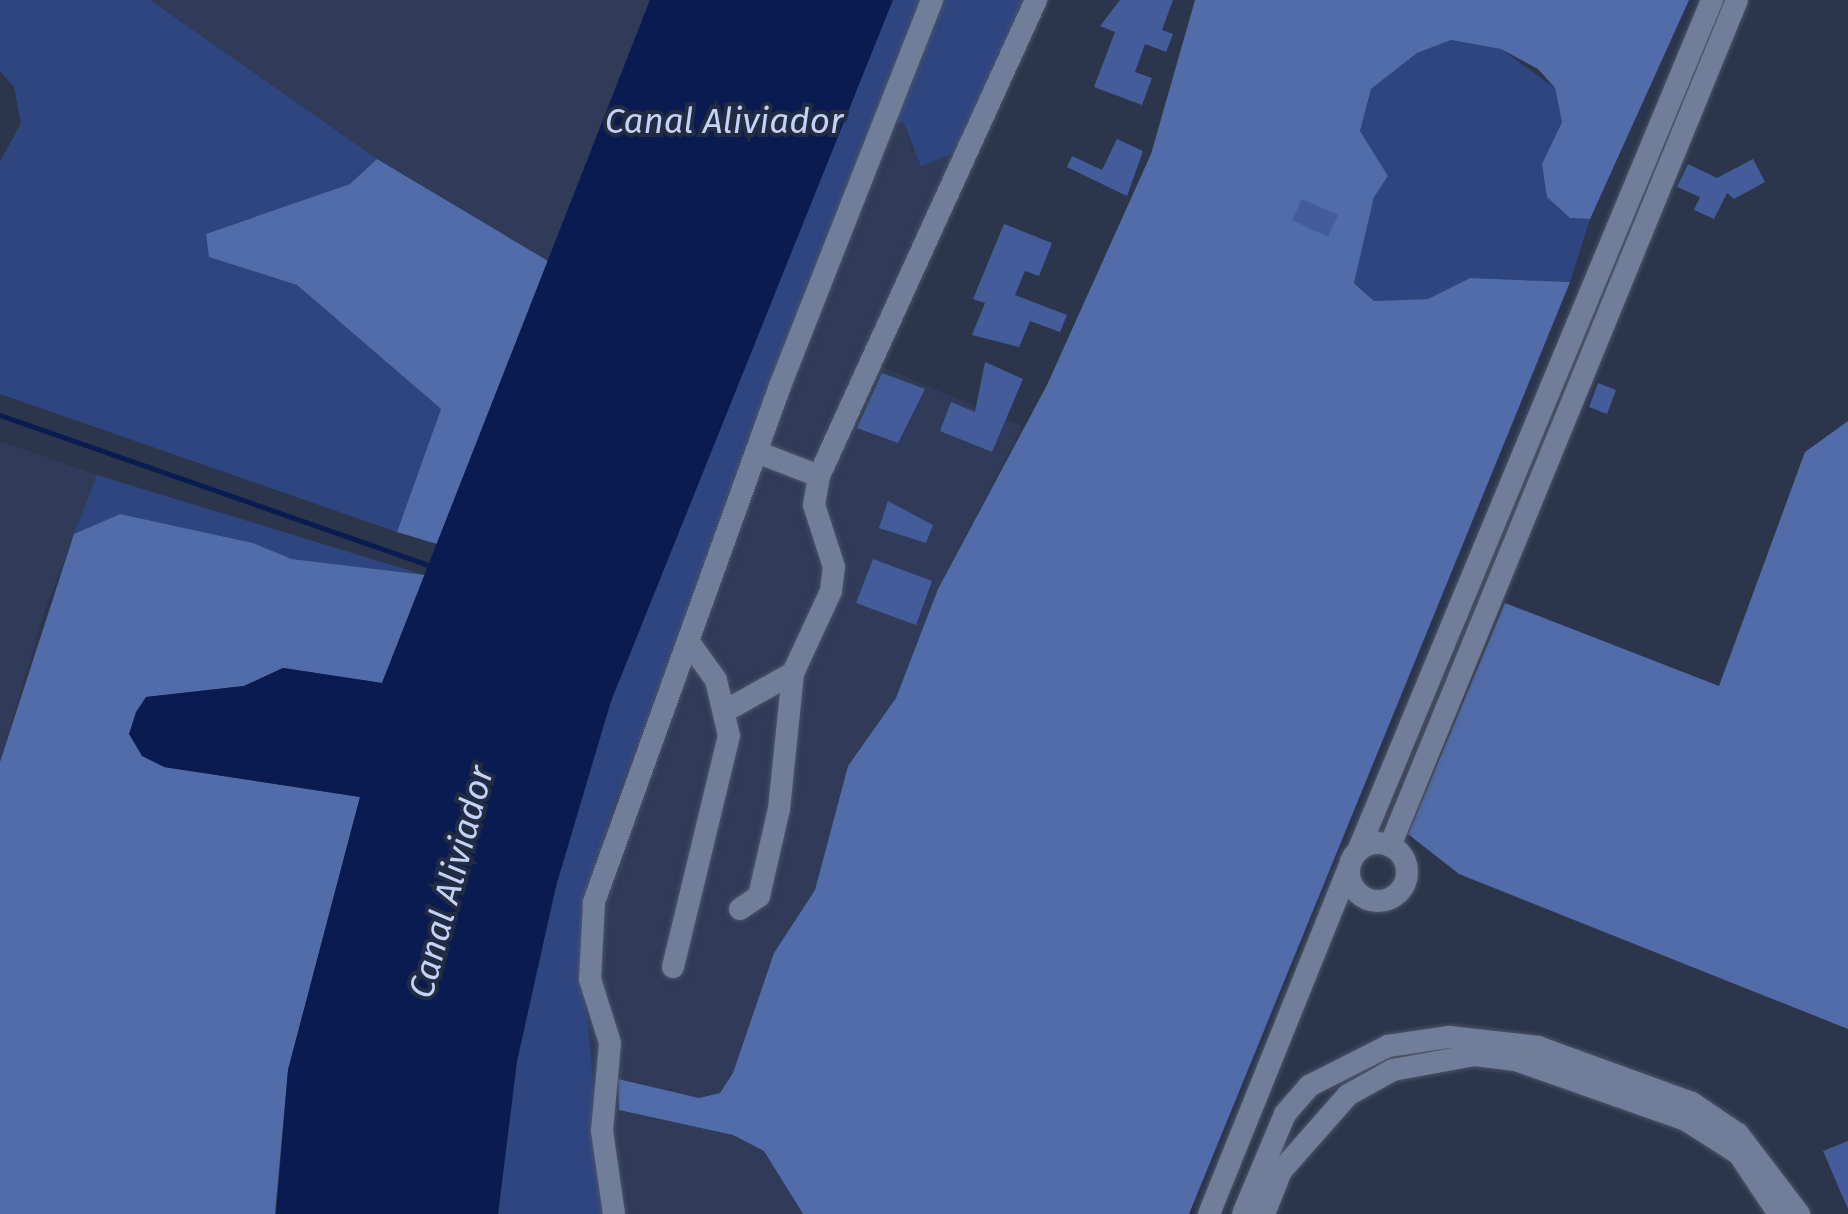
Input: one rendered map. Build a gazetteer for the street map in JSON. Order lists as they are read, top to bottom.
{
  "water": ["Canal Aliviador"]
}
